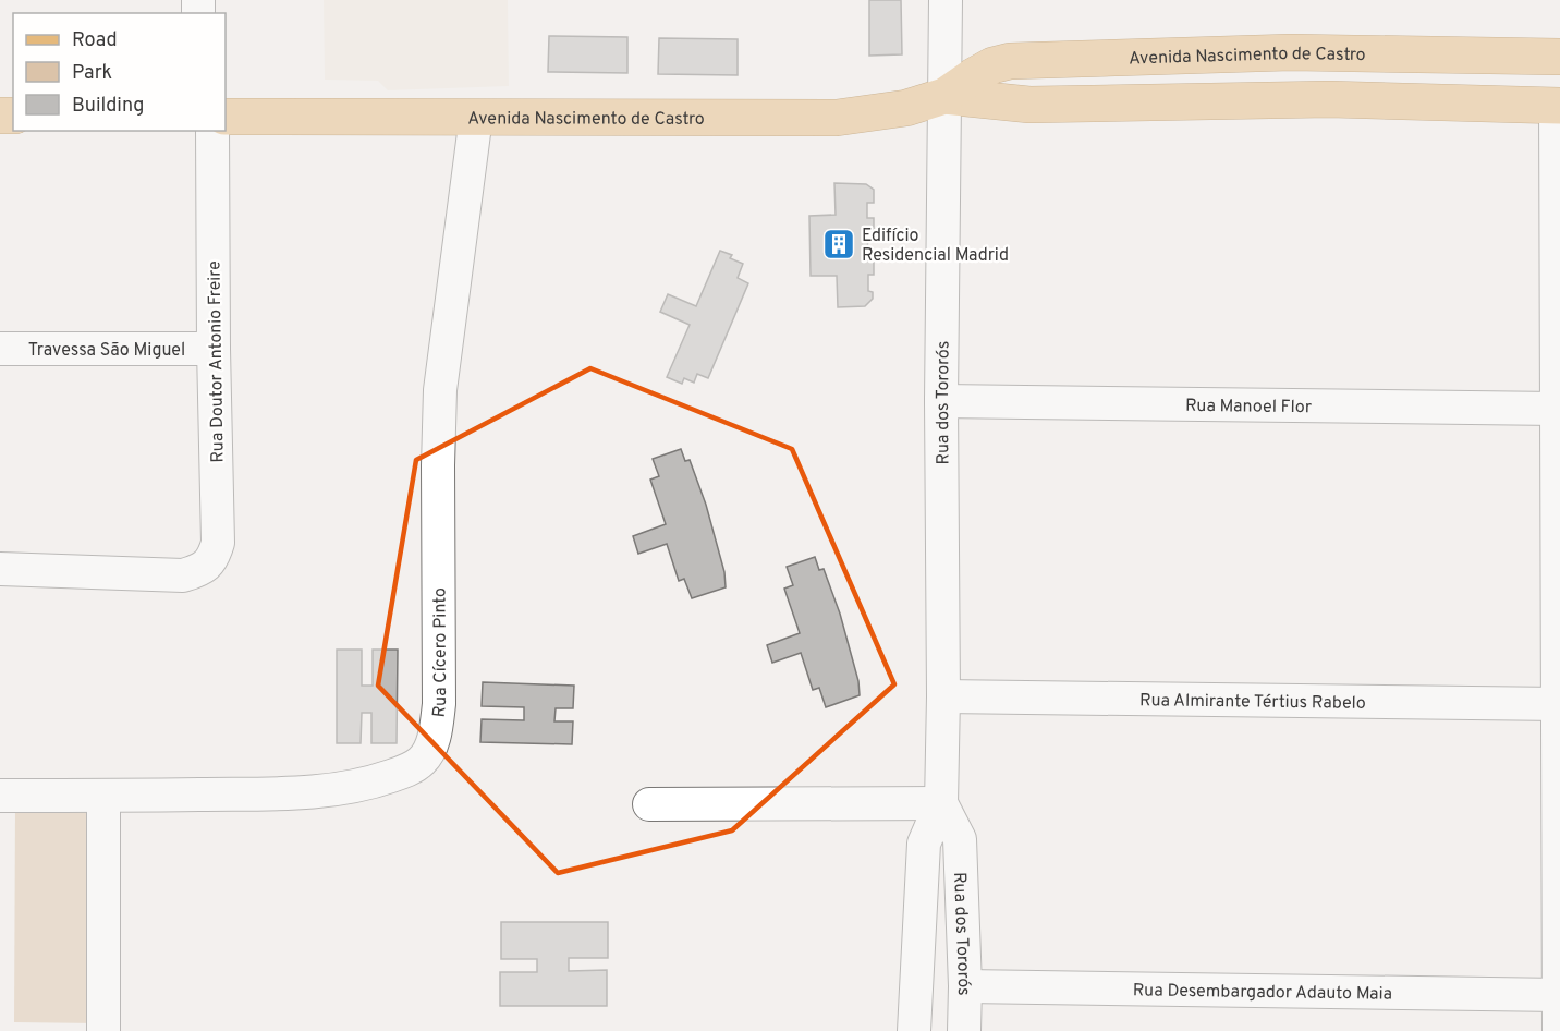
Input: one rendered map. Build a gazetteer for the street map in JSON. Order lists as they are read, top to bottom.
{
  "streets": {
    "main road": ["Avenida Nascimento de Castro"],
    "street": [
      "Travessa São Miguel",
      "Rua Doutor Antonio Freire",
      "Rua dos Tororós",
      "Rua Manoel Flor",
      "Rua Cícero Pinto",
      "Rua Almirante Tértius Rabelo",
      "Rua Desembargador Adauto Maia"
    ]
  },
  "crossings": [
    ["Avenida Nascimento de Castro", "Rua dos Tororós"],
    ["Avenida Nascimento de Castro", "Rua Cícero Pinto"],
    ["Travessa São Miguel", "Rua Doutor Antonio Freire"],
    ["Rua dos Tororós", "Rua Manoel Flor"],
    ["Rua dos Tororós", "Rua Almirante Tértius Rabelo"],
    ["Rua dos Tororós", "Rua Desembargador Adauto Maia"]
  ],
  "places": {
    "building": ["Edifício Residencial Madrid"]
  },
  "legend": ["Road", "Park", "Building"]
}
